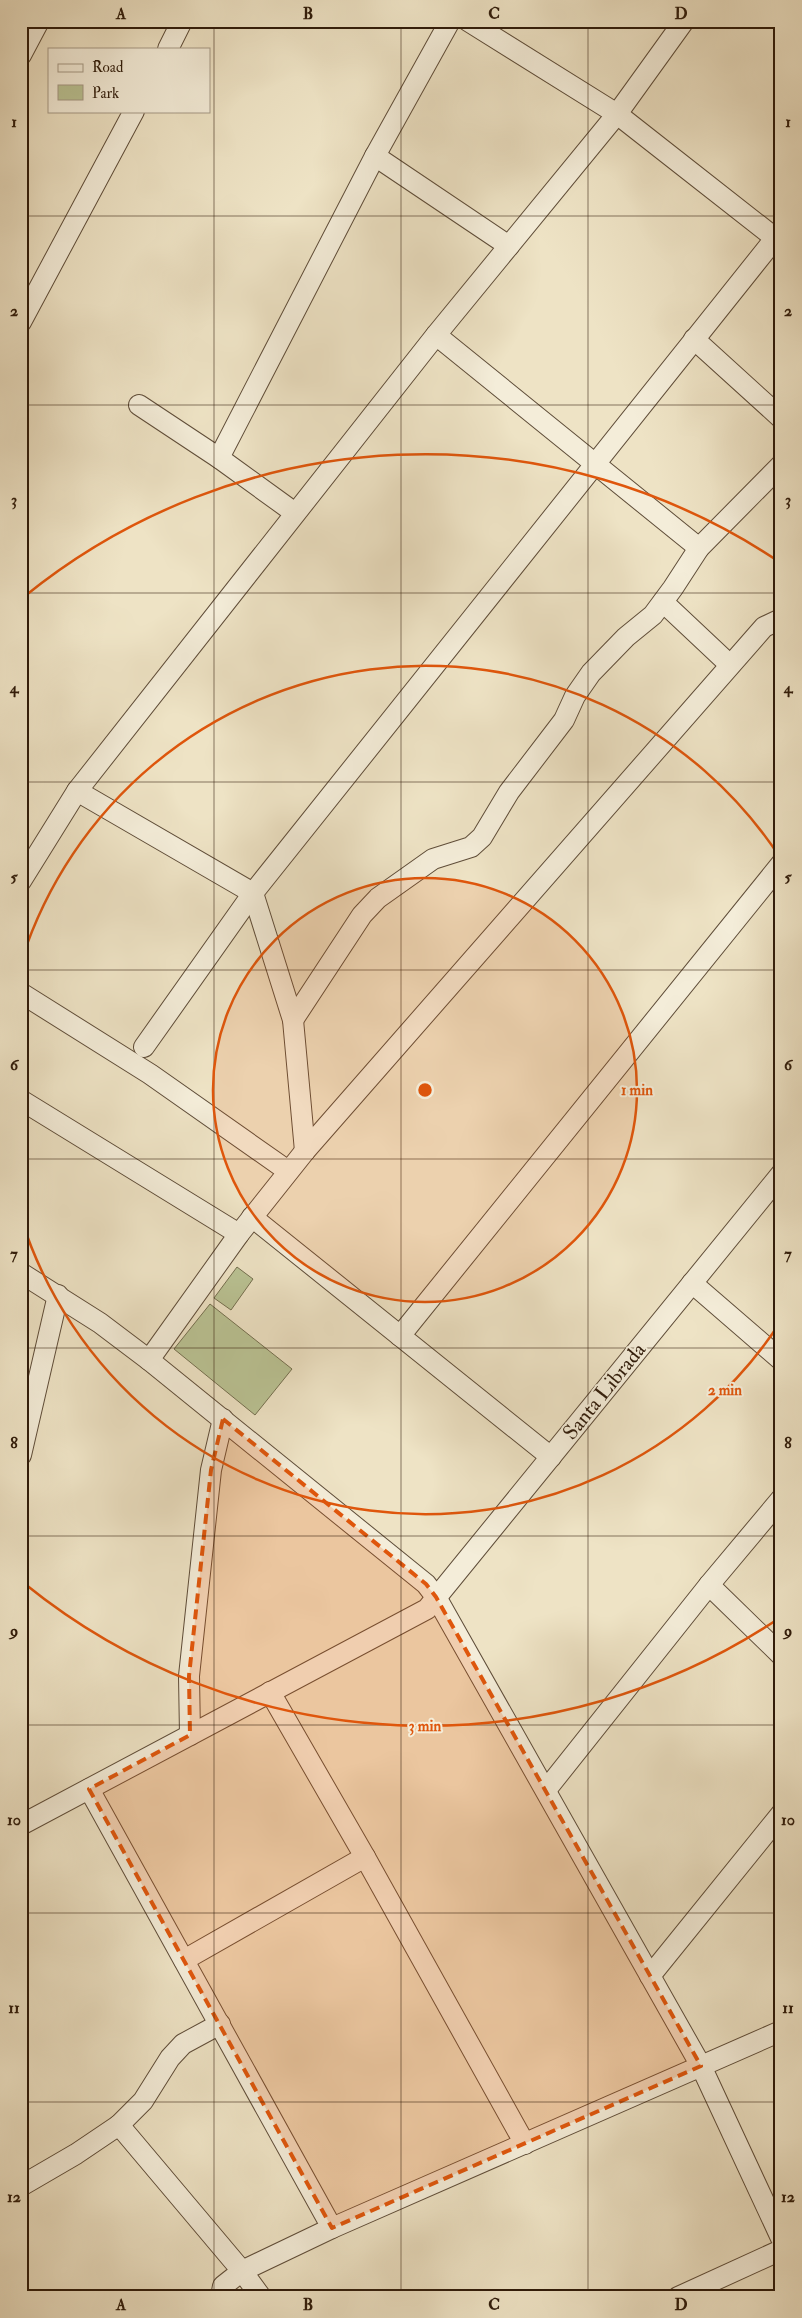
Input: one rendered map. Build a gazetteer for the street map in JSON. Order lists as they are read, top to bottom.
{
  "streets": {
    "street": ["Santa Librada"]
  },
  "legend": ["Road", "Park"],
  "grid": {
    "columns": [
      "A",
      "B",
      "C",
      "D"
    ],
    "rows": [
      "1",
      "2",
      "3",
      "4",
      "5",
      "6",
      "7",
      "8",
      "9",
      "10",
      "11",
      "12"
    ]
  },
  "rings": ["1 min", "2 min", "3 min"]
}
